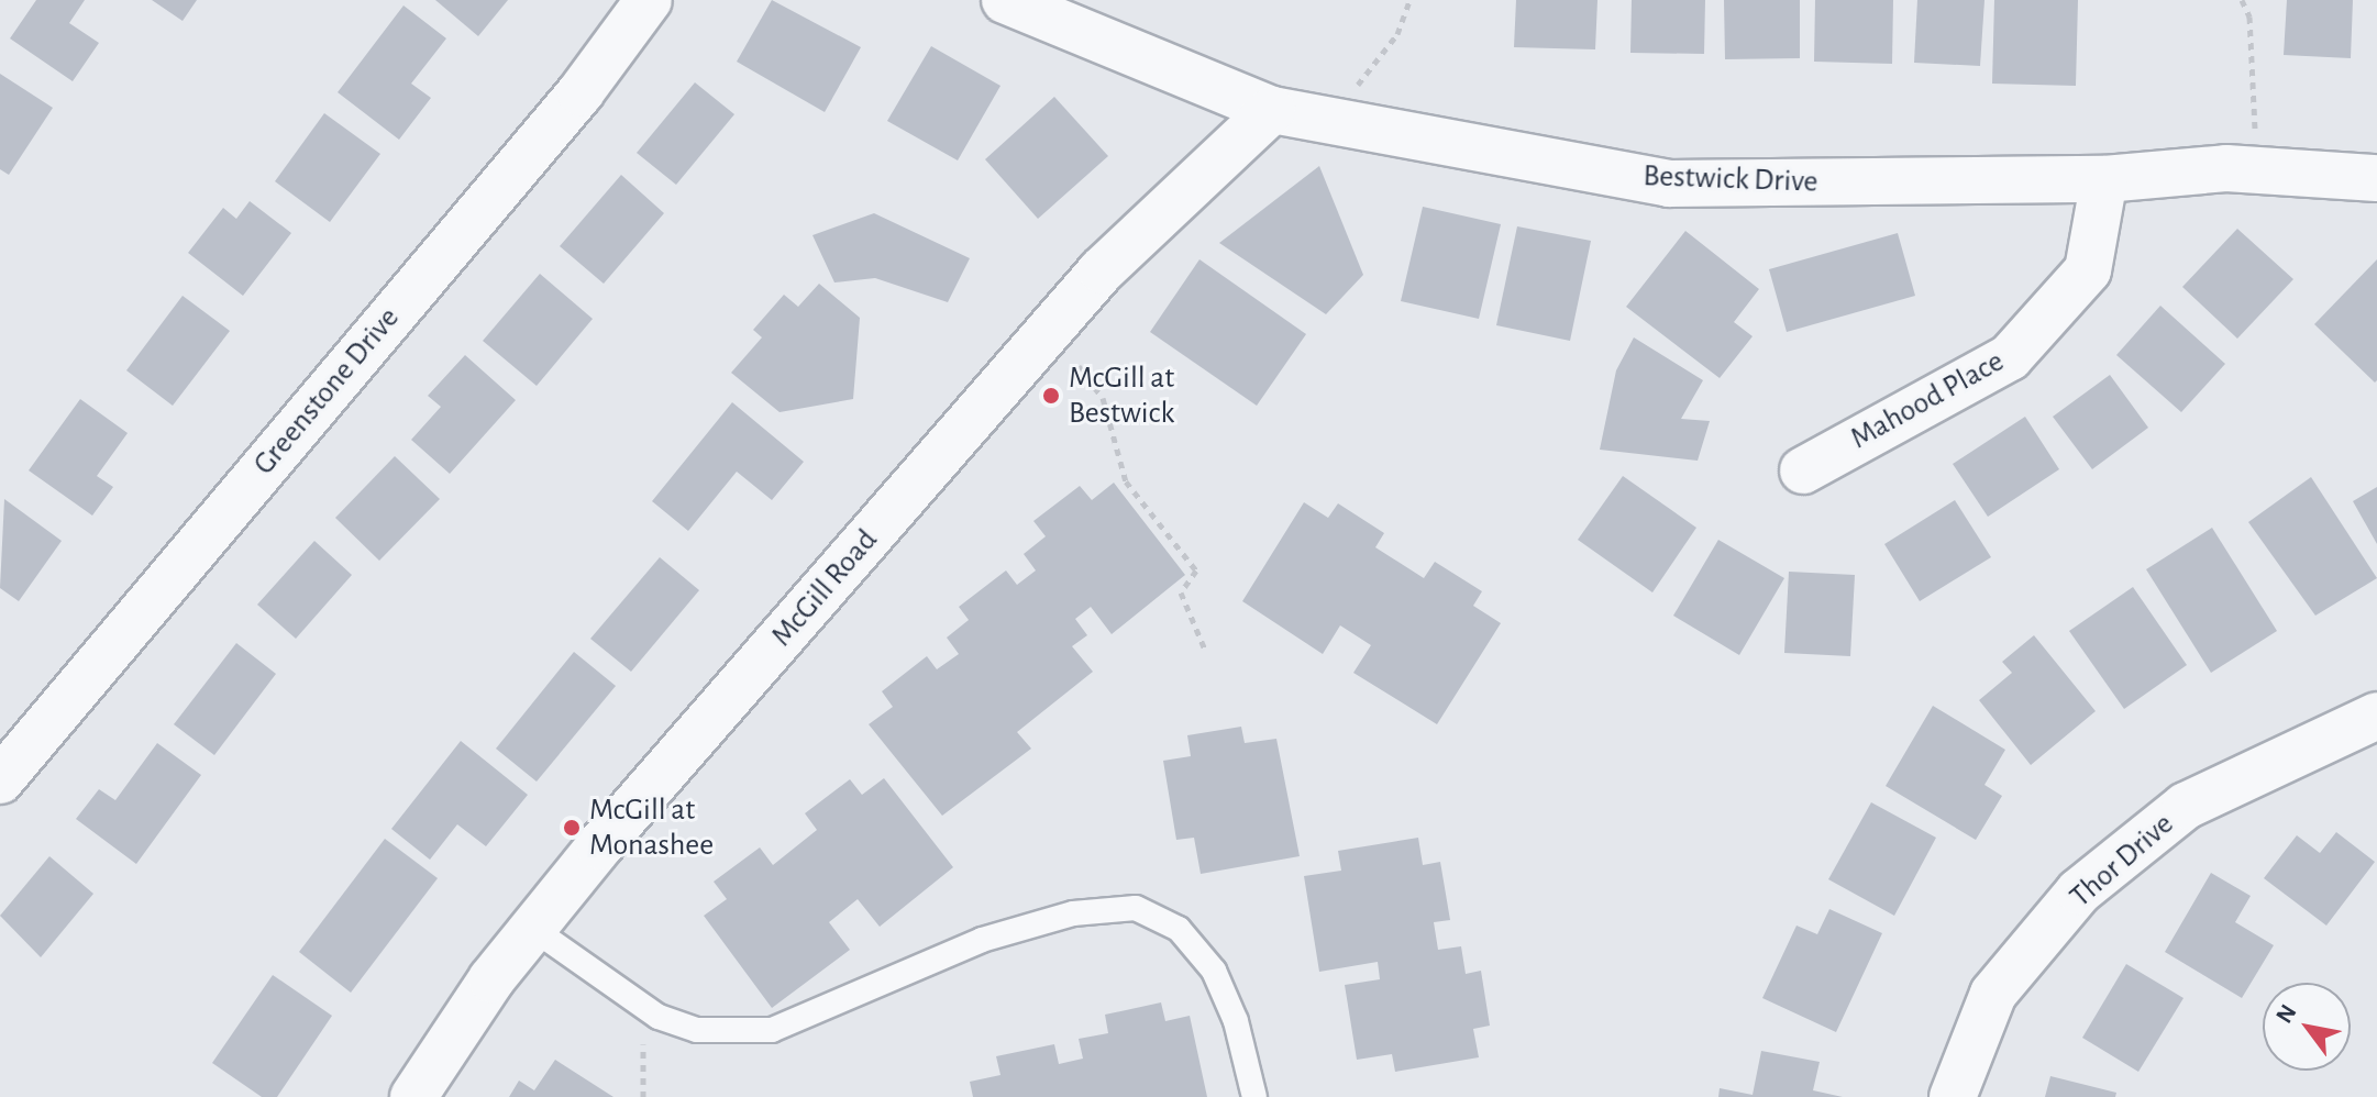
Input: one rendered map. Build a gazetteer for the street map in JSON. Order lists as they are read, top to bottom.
{
  "streets": {
    "street": [
      "Bestwick Drive",
      "Greenstone Drive",
      "Mahood Place",
      "McGill Road",
      "Thor Drive"
    ]
  },
  "crossings": [
    ["Bestwick Drive", "Mahood Place"],
    ["Bestwick Drive", "McGill Road"]
  ],
  "places": ["McGill at Bestwick", "McGill at Monashee"],
  "north": "top left"
}
